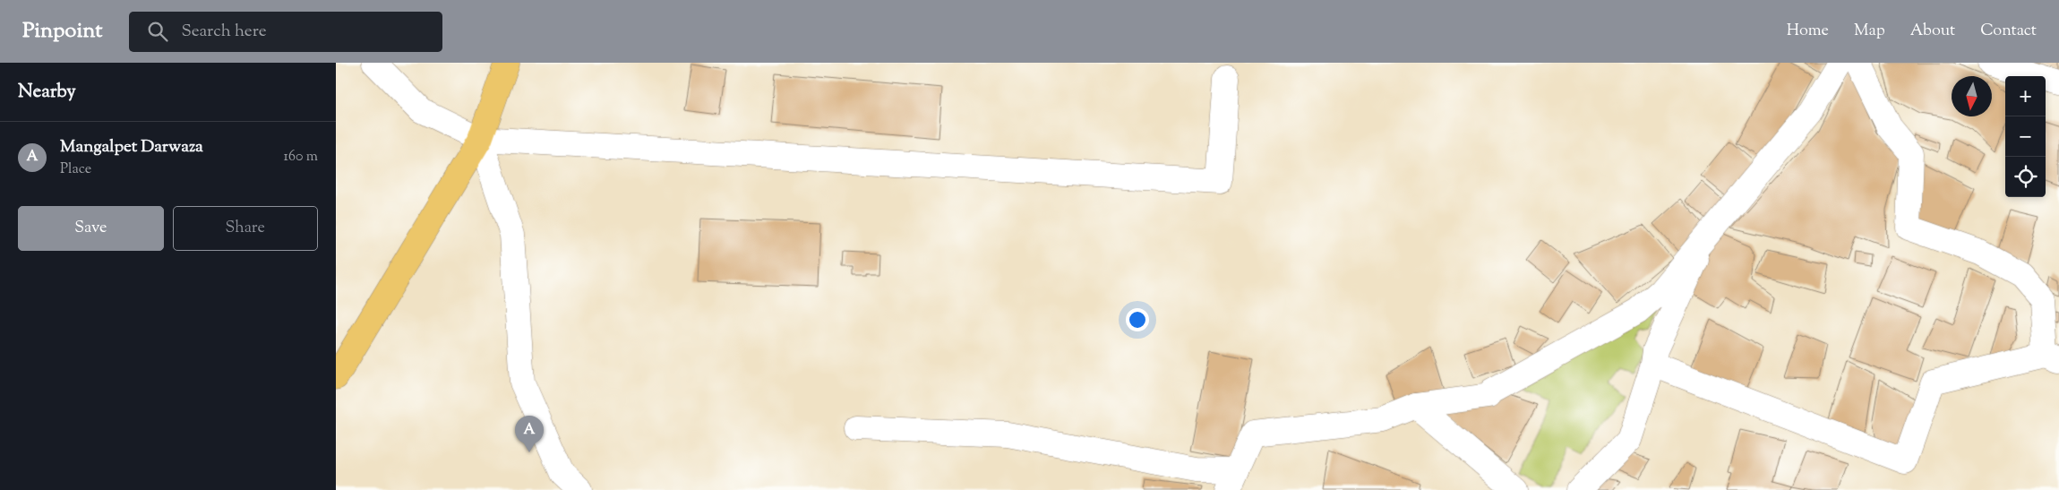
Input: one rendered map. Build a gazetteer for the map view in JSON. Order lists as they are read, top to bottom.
{
  "north": "bottom",
  "page": {
    "header": "Pinpoint",
    "search": "Search here",
    "nav": [
      "Home",
      "Map",
      "About",
      "Contact"
    ],
    "heading": "Nearby",
    "map_buttons": ["+", "−"],
    "list": [
      {
        "mark": "A",
        "name": "Mangalpet Darwaza",
        "note": "Place",
        "value": "160 m"
      }
    ],
    "buttons": ["Save", "Share"],
    "pins": "A"
  }
}
